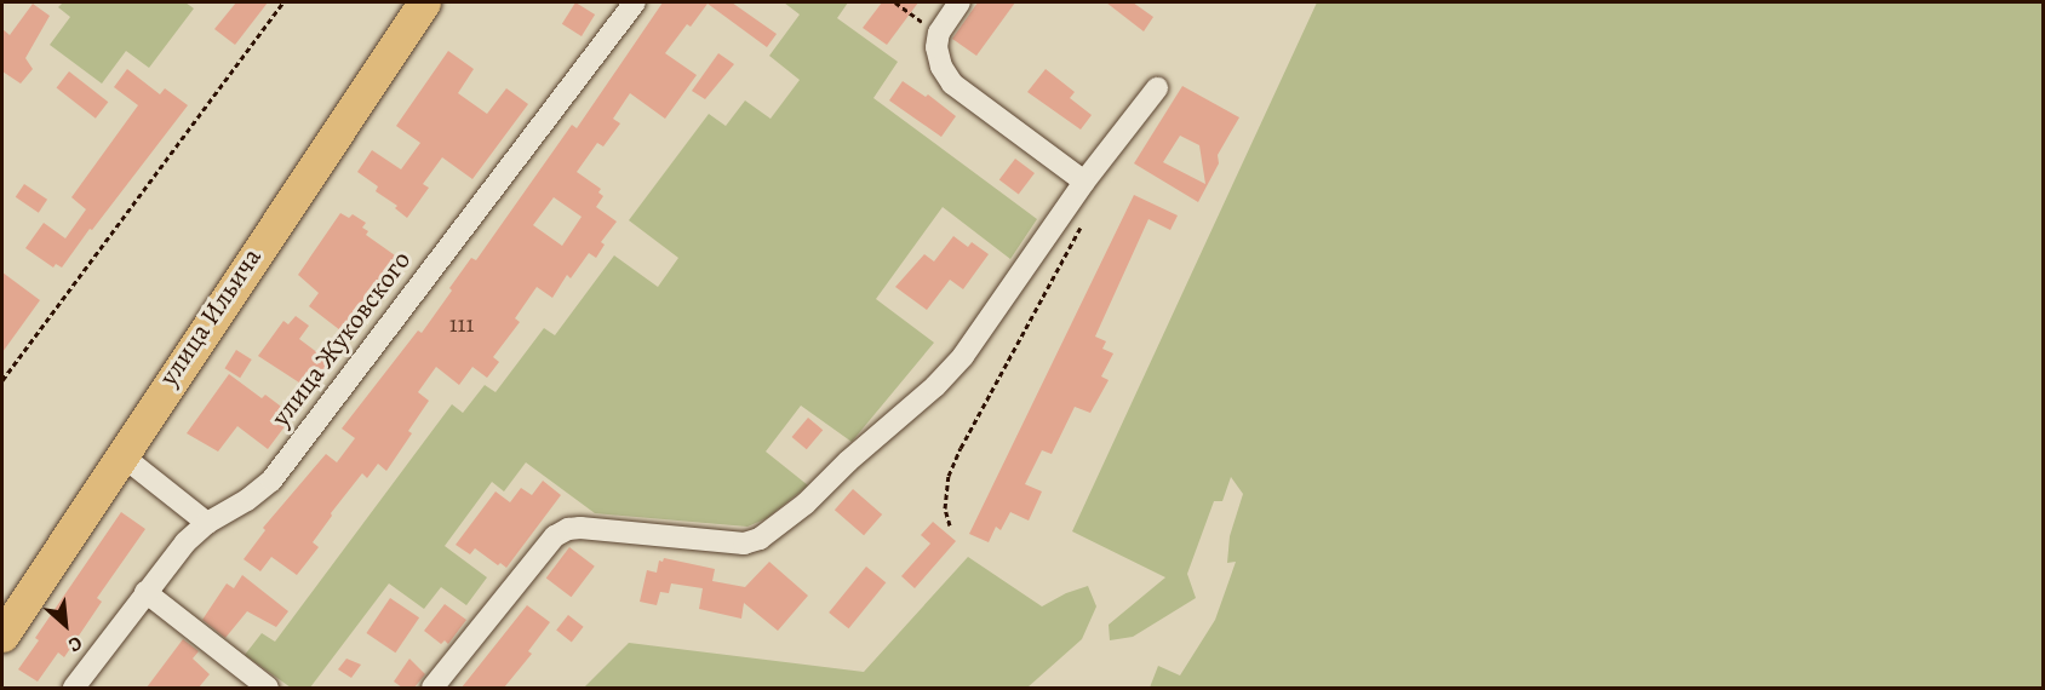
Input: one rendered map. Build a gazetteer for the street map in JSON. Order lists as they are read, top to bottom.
{
  "streets": {
    "main road": ["улица Ильича"],
    "street": ["улица Жуковского"]
  },
  "house_numbers": ["111"],
  "north": "bottom right"
}
